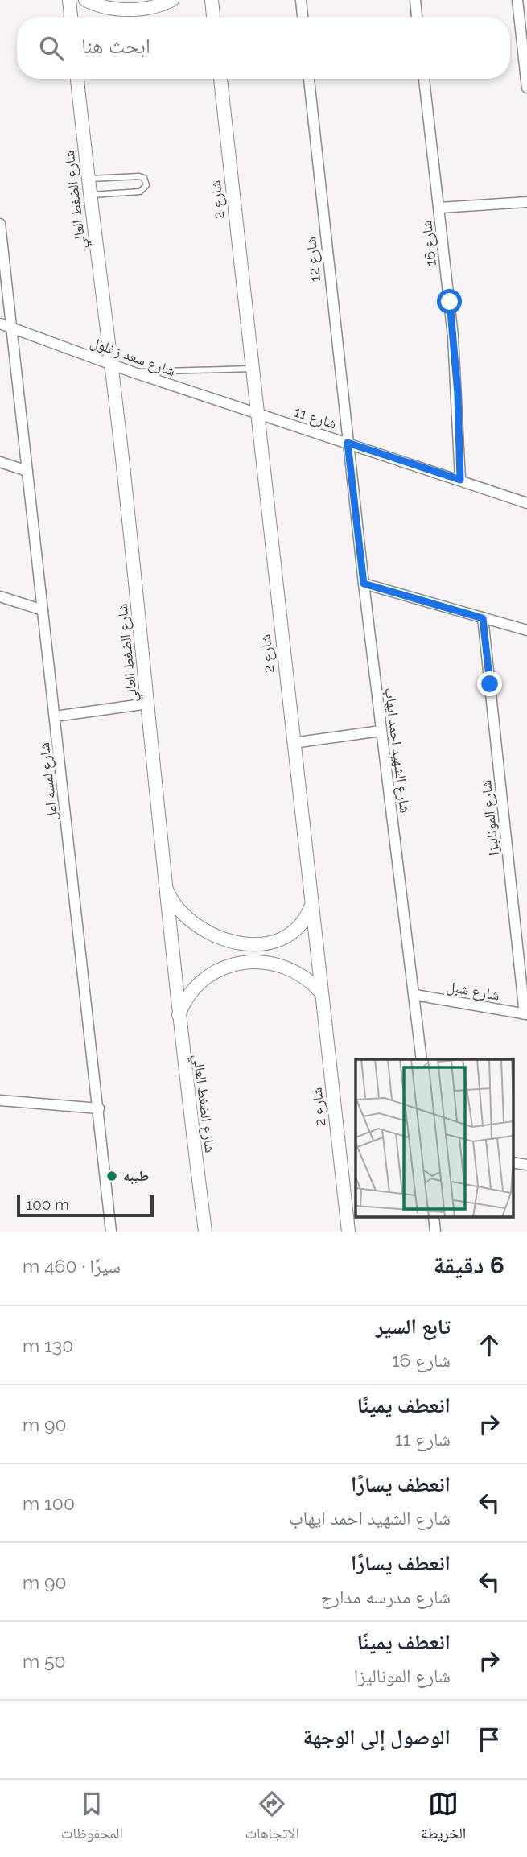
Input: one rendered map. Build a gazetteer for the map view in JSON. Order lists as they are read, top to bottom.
{
  "streets": {
    "street": [
      "شارع الضغط العالي",
      "شارع 2",
      "شارع 16",
      "شارع 12",
      "شارع سعد زغلول",
      "شارع 11",
      "شارع الشهيد احمد ايهاب",
      "شارع لمسه امل",
      "شارع الموناليزا",
      "شارع شبل"
    ]
  },
  "crossings": [
    ["شارع الضغط العالي", "شارع سعد زغلول"],
    ["شارع 2", "شارع سعد زغلول"],
    ["شارع 2", "شارع 11"],
    ["شارع 16", "شارع 11"],
    ["شارع 12", "شارع 11"],
    ["شارع 12", "شارع الشهيد احمد ايهاب"],
    ["شارع سعد زغلول", "شارع 11"],
    ["شارع سعد زغلول", "شارع لمسه امل"],
    ["شارع 11", "شارع الشهيد احمد ايهاب"],
    ["شارع الشهيد احمد ايهاب", "شارع شبل"],
    ["شارع الموناليزا", "شارع شبل"]
  ],
  "places": ["طيبه"],
  "scale_bar": "100 m",
  "page": {
    "search": "ابحث هنا",
    "scale": "100 m",
    "heading": ["6 دقيقة", "سيرًا · 460 m"],
    "list": [
      ["تابع السير", "شارع 16", "130 m"],
      ["انعطف يمينًا", "شارع 11", "90 m"],
      ["انعطف يسارًا", "شارع الشهيد احمد ايهاب", "100 m"],
      ["انعطف يسارًا", "شارع مدرسه مدارج", "90 m"],
      ["انعطف يمينًا", "شارع الموناليزا", "50 m"],
      "الوصول إلى الوجهة"
    ],
    "nav": ["الخريطة", "الاتجاهات", "المحفوظات"]
  }
}
